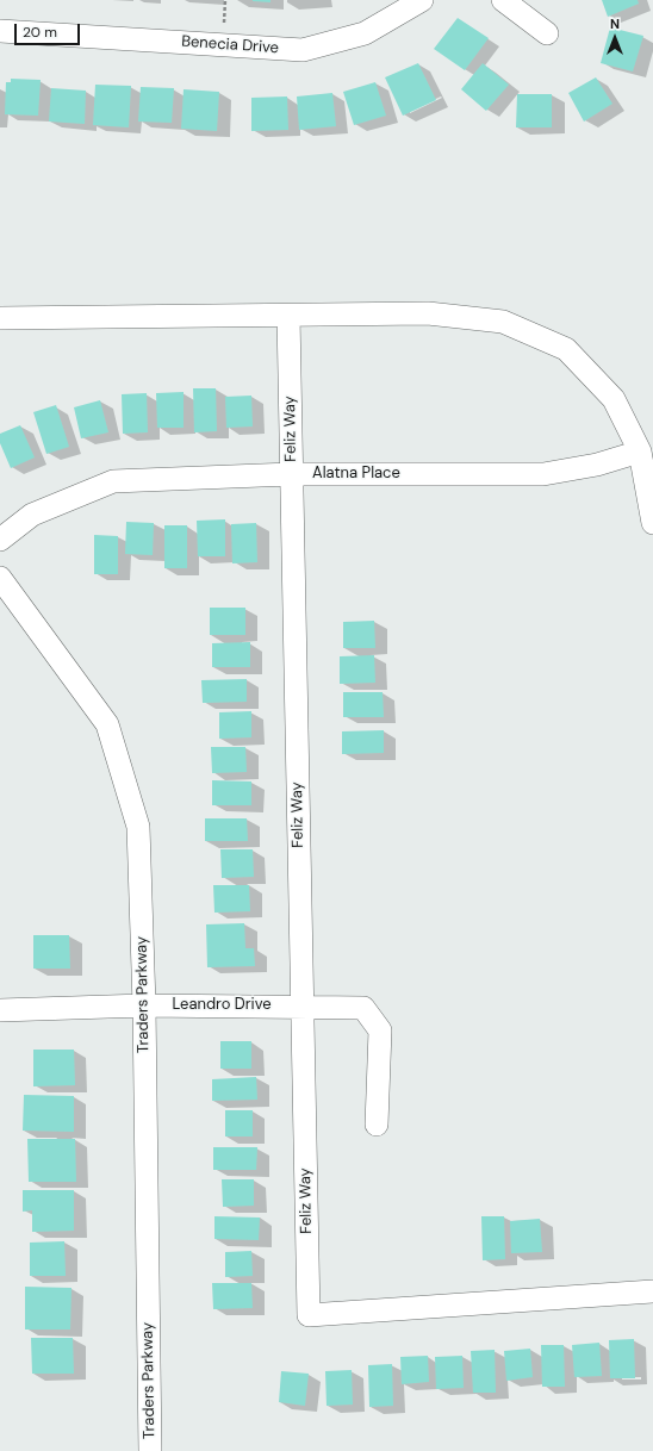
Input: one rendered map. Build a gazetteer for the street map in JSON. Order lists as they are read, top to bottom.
{
  "streets": {
    "street": [
      "Benecia Drive",
      "Feliz Way",
      "Alatna Place",
      "Traders Parkway",
      "Leandro Drive"
    ]
  },
  "crossings": [
    ["Feliz Way", "Alatna Place"],
    ["Feliz Way", "Leandro Drive"],
    ["Traders Parkway", "Leandro Drive"]
  ],
  "scale_bar": "20 m",
  "north": "top"
}
